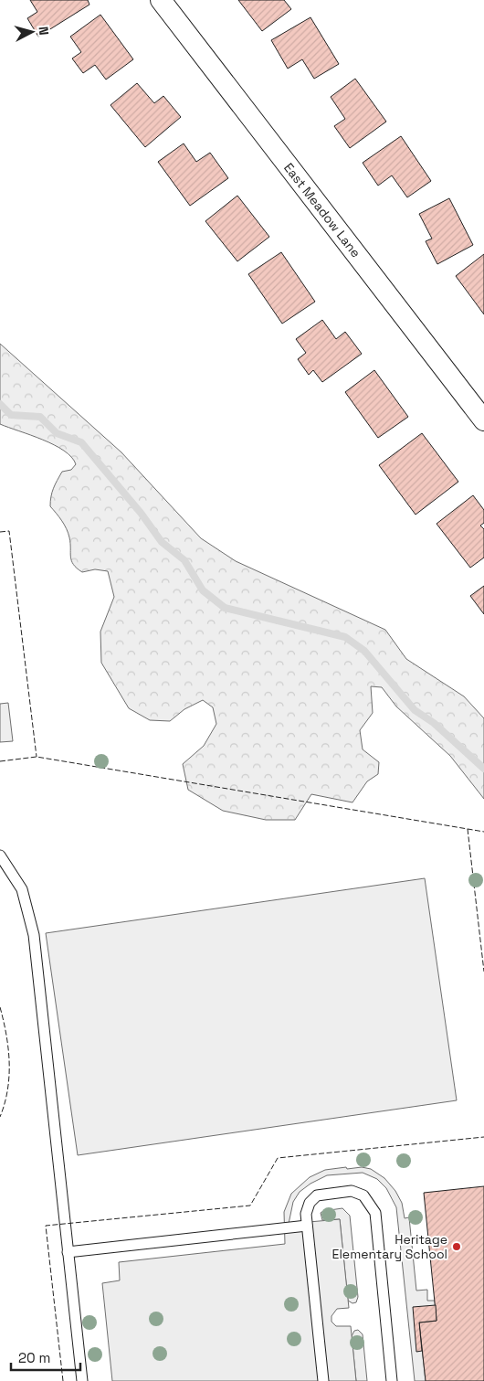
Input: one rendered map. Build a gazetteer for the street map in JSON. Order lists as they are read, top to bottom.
{
  "streets": {
    "street": ["East Meadow Lane"]
  },
  "places": ["Heritage Elementary School"],
  "scale_bar": "20 m",
  "north": "right"
}
